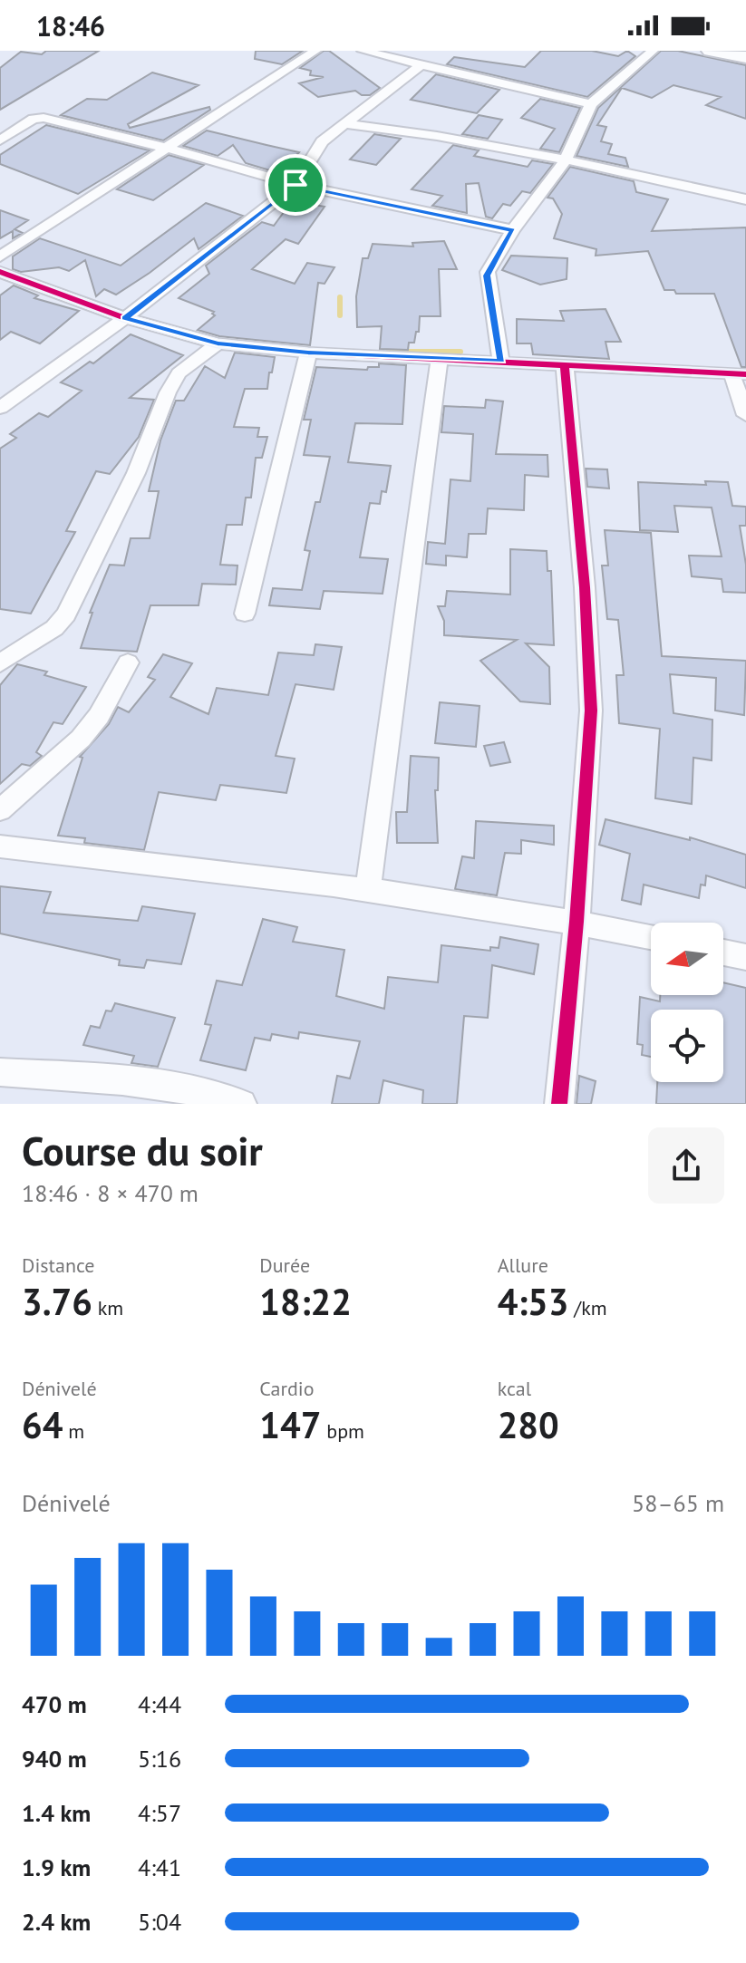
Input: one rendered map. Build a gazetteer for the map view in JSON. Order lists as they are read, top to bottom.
{
  "north": "left",
  "page": {
    "status": "18:46",
    "heading": ["Course du soir", "18:46 · 8 × 470 m"],
    "stats": [
      ["Distance", "3.76 km"],
      ["Durée", "18:22"],
      ["Allure", "4:53 /km"],
      ["Dénivelé", "64 m"],
      ["Cardio", "147 bpm"],
      ["kcal", "280"]
    ],
    "chart": ["Dénivelé", "58–65 m"],
    "list": [
      {
        "name": "470 m",
        "note": "4:44"
      },
      {
        "name": "940 m",
        "note": "5:16"
      },
      {
        "name": "1.4 km",
        "note": "4:57"
      },
      {
        "name": "1.9 km",
        "note": "4:41"
      },
      {
        "name": "2.4 km",
        "note": "5:04"
      }
    ]
  }
}
